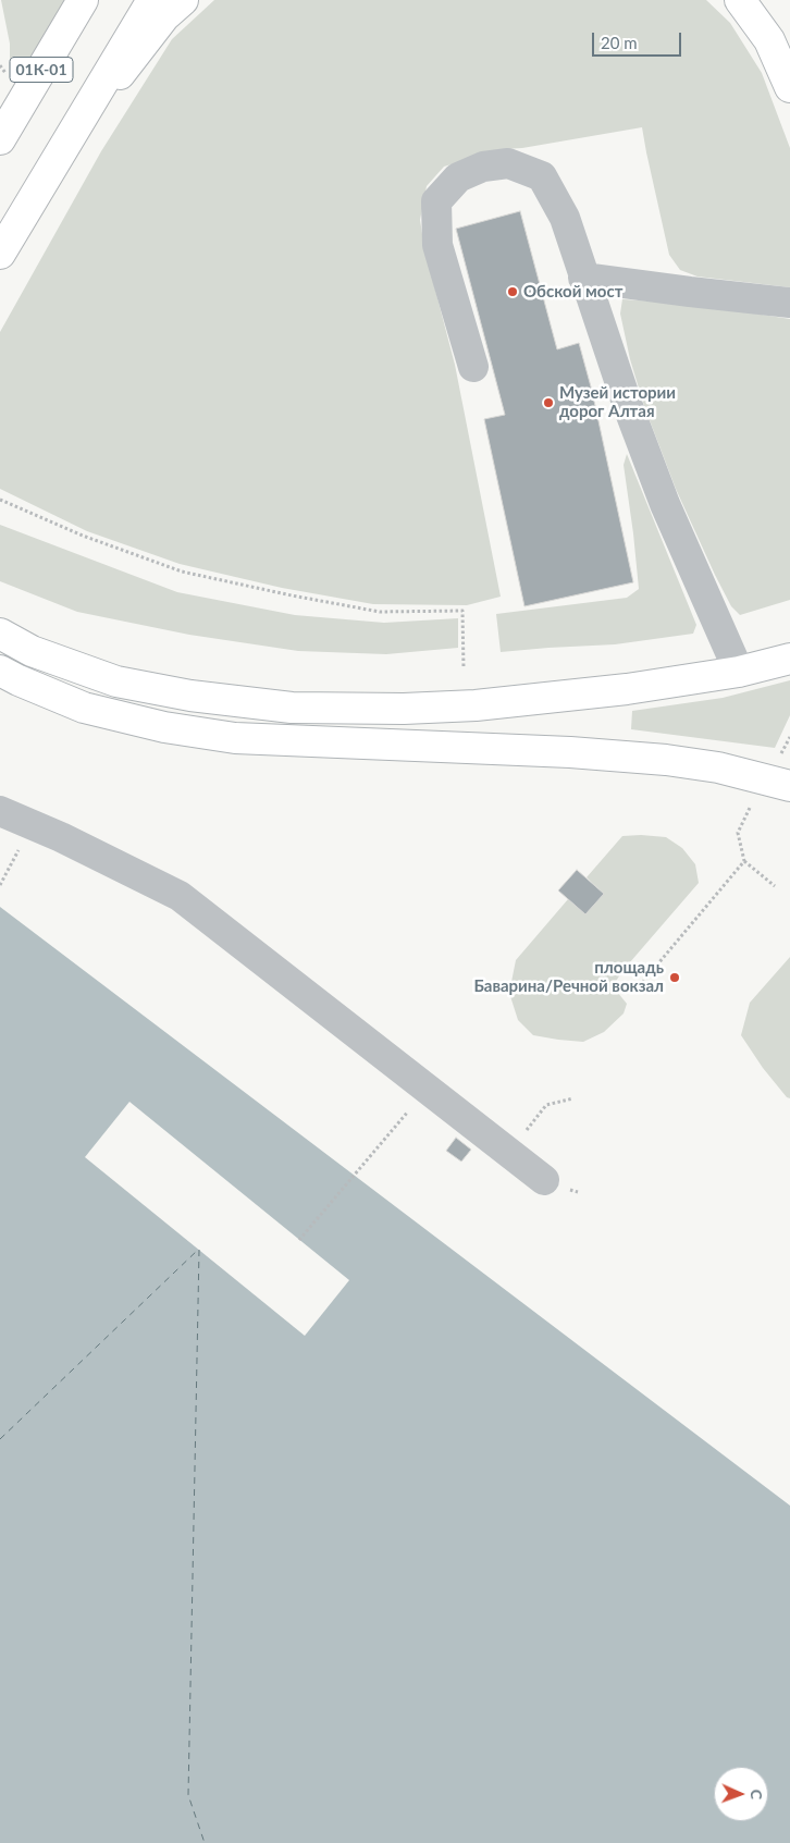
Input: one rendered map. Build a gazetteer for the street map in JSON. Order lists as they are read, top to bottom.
{
  "streets": {
    "main road": ["01К-01"]
  },
  "places": ["Обской мост", "Музей истории дорог Алтая", "площадь Баварина/Речной вокзал"],
  "scale_bar": "20 m",
  "north": "right"
}
